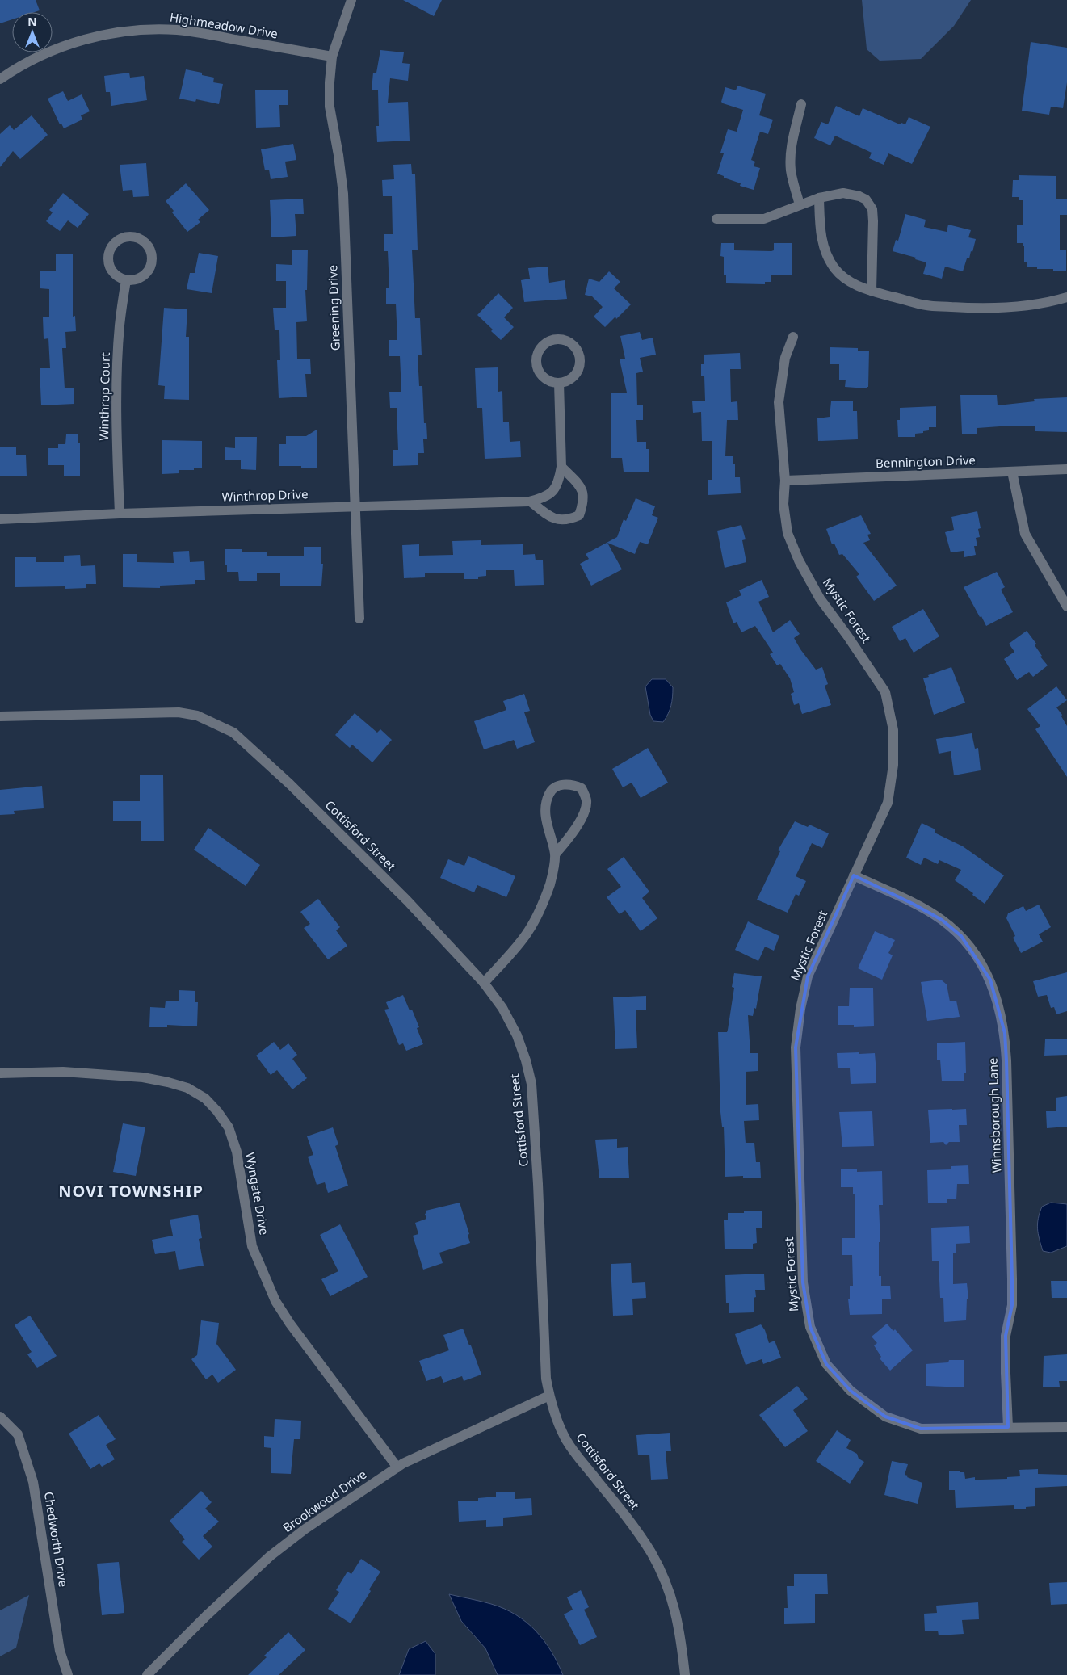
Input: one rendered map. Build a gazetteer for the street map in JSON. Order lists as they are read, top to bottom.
{
  "streets": {
    "street": [
      "Highmeadow Drive",
      "Greening Drive",
      "Winthrop Court",
      "Bennington Drive",
      "Winthrop Drive",
      "Mystic Forest",
      "Cottisford Street",
      "Winnsborough Lane",
      "Wyngate Drive",
      "Brookwood Drive",
      "Chedworth Drive"
    ]
  },
  "crossings": [
    ["Highmeadow Drive", "Greening Drive"],
    ["Greening Drive", "Winthrop Drive"],
    ["Winthrop Court", "Winthrop Drive"],
    ["Bennington Drive", "Mystic Forest"],
    ["Mystic Forest", "Winnsborough Lane"],
    ["Cottisford Street", "Brookwood Drive"],
    ["Wyngate Drive", "Brookwood Drive"]
  ],
  "districts": ["NOVI TOWNSHIP"],
  "north": "top"
}
